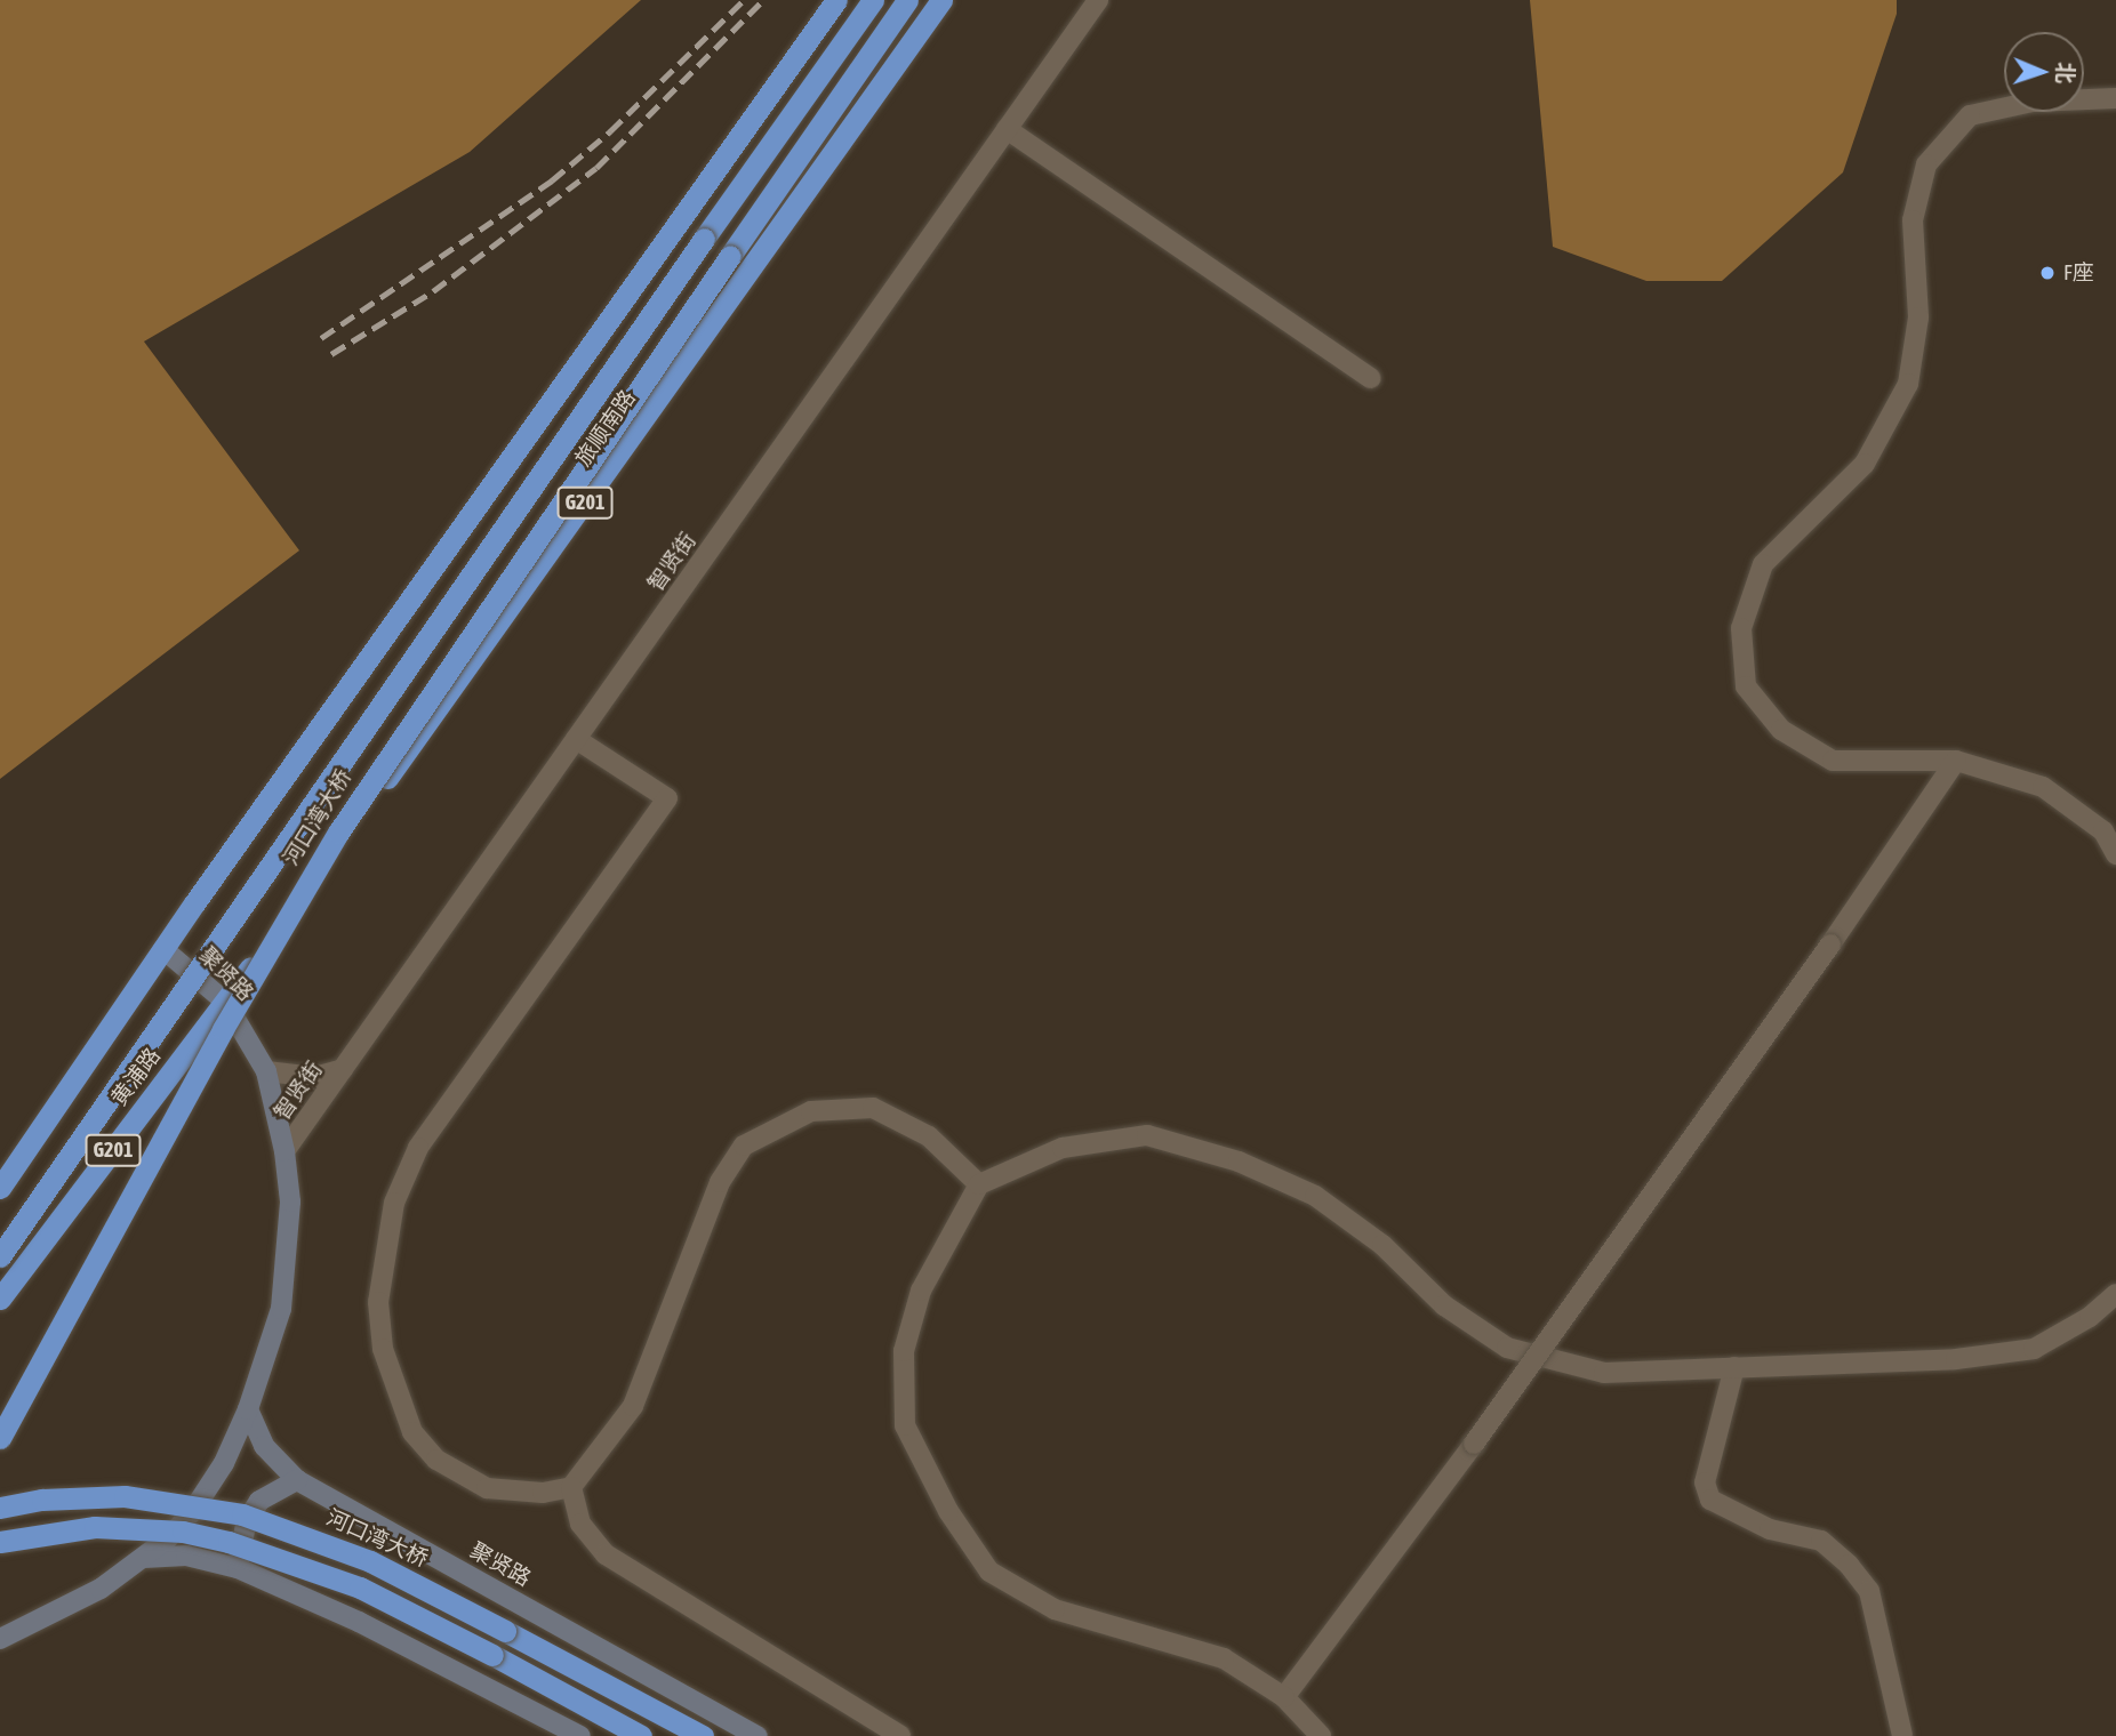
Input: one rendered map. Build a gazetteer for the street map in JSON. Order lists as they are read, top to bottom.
{
  "streets": {
    "highway": [
      "旅顺南路",
      "G201",
      "河口湾大桥",
      "黄浦路"
    ],
    "main road": ["聚贤路"],
    "street": ["智贤街"]
  },
  "crossings": [
    ["旅顺南路", "聚贤路"],
    ["旅顺南路", "黄浦路"],
    ["智贤街", "聚贤路"],
    ["聚贤路", "黄浦路"]
  ],
  "places": ["F座"],
  "north": "right"
}
